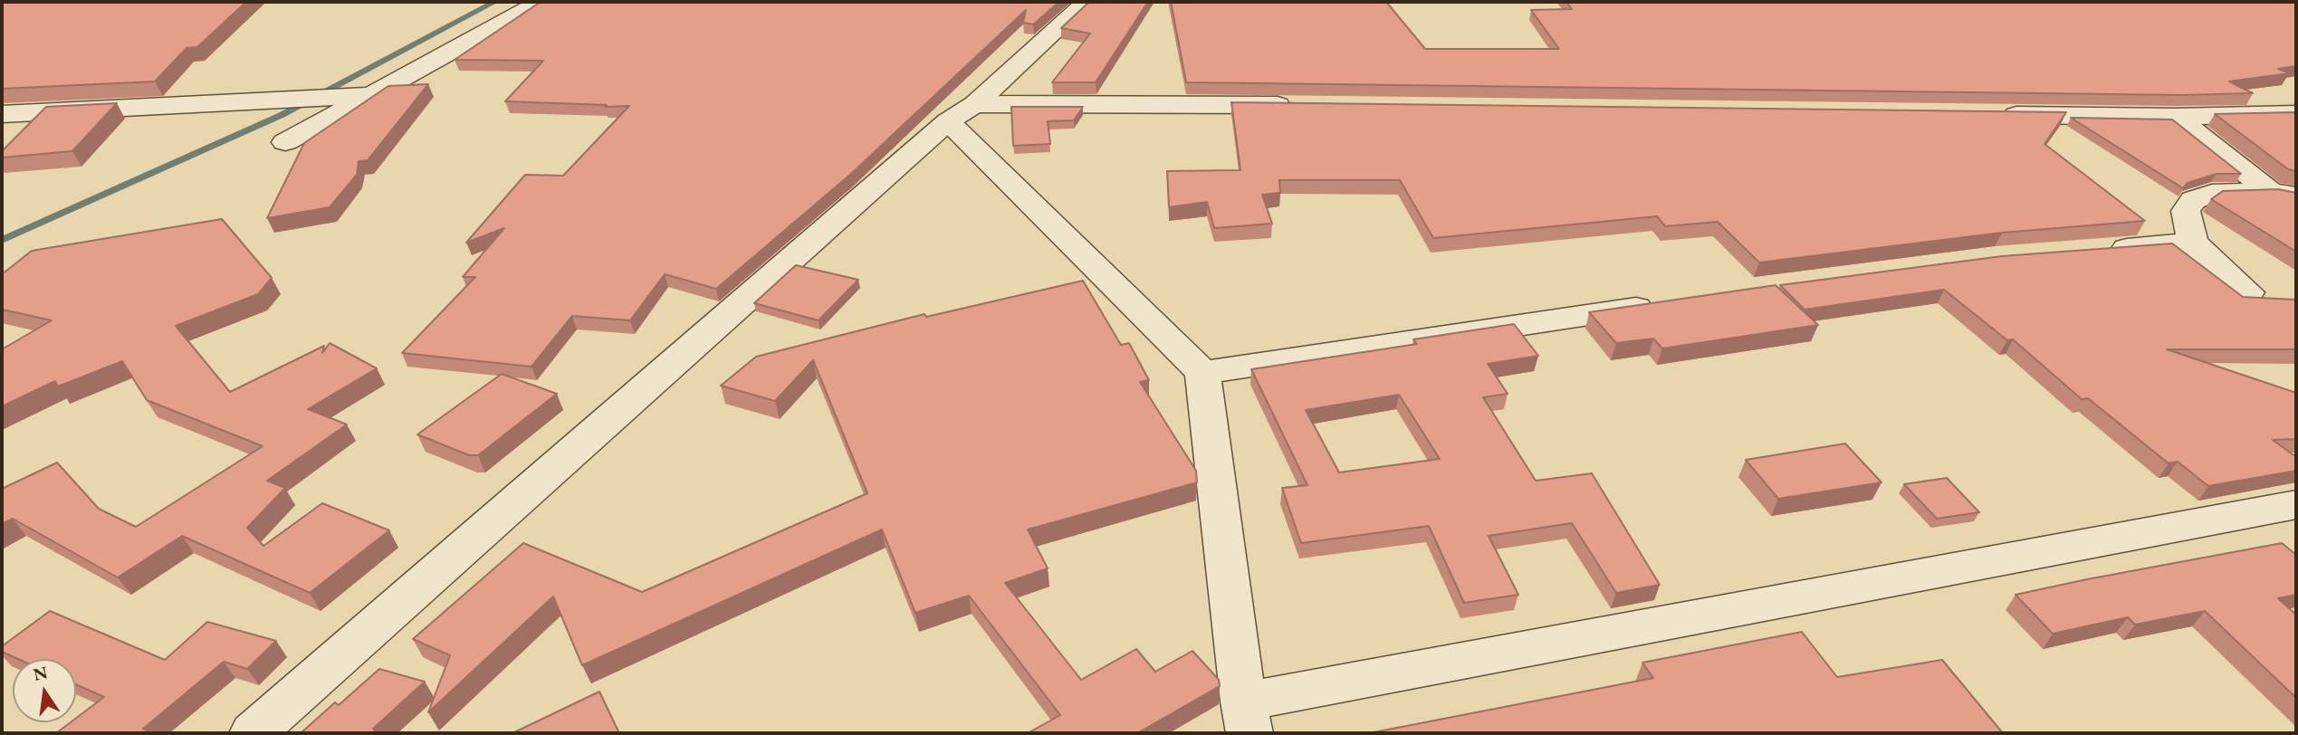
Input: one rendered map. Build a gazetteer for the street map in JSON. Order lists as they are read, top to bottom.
{
  "north": "top"
}
